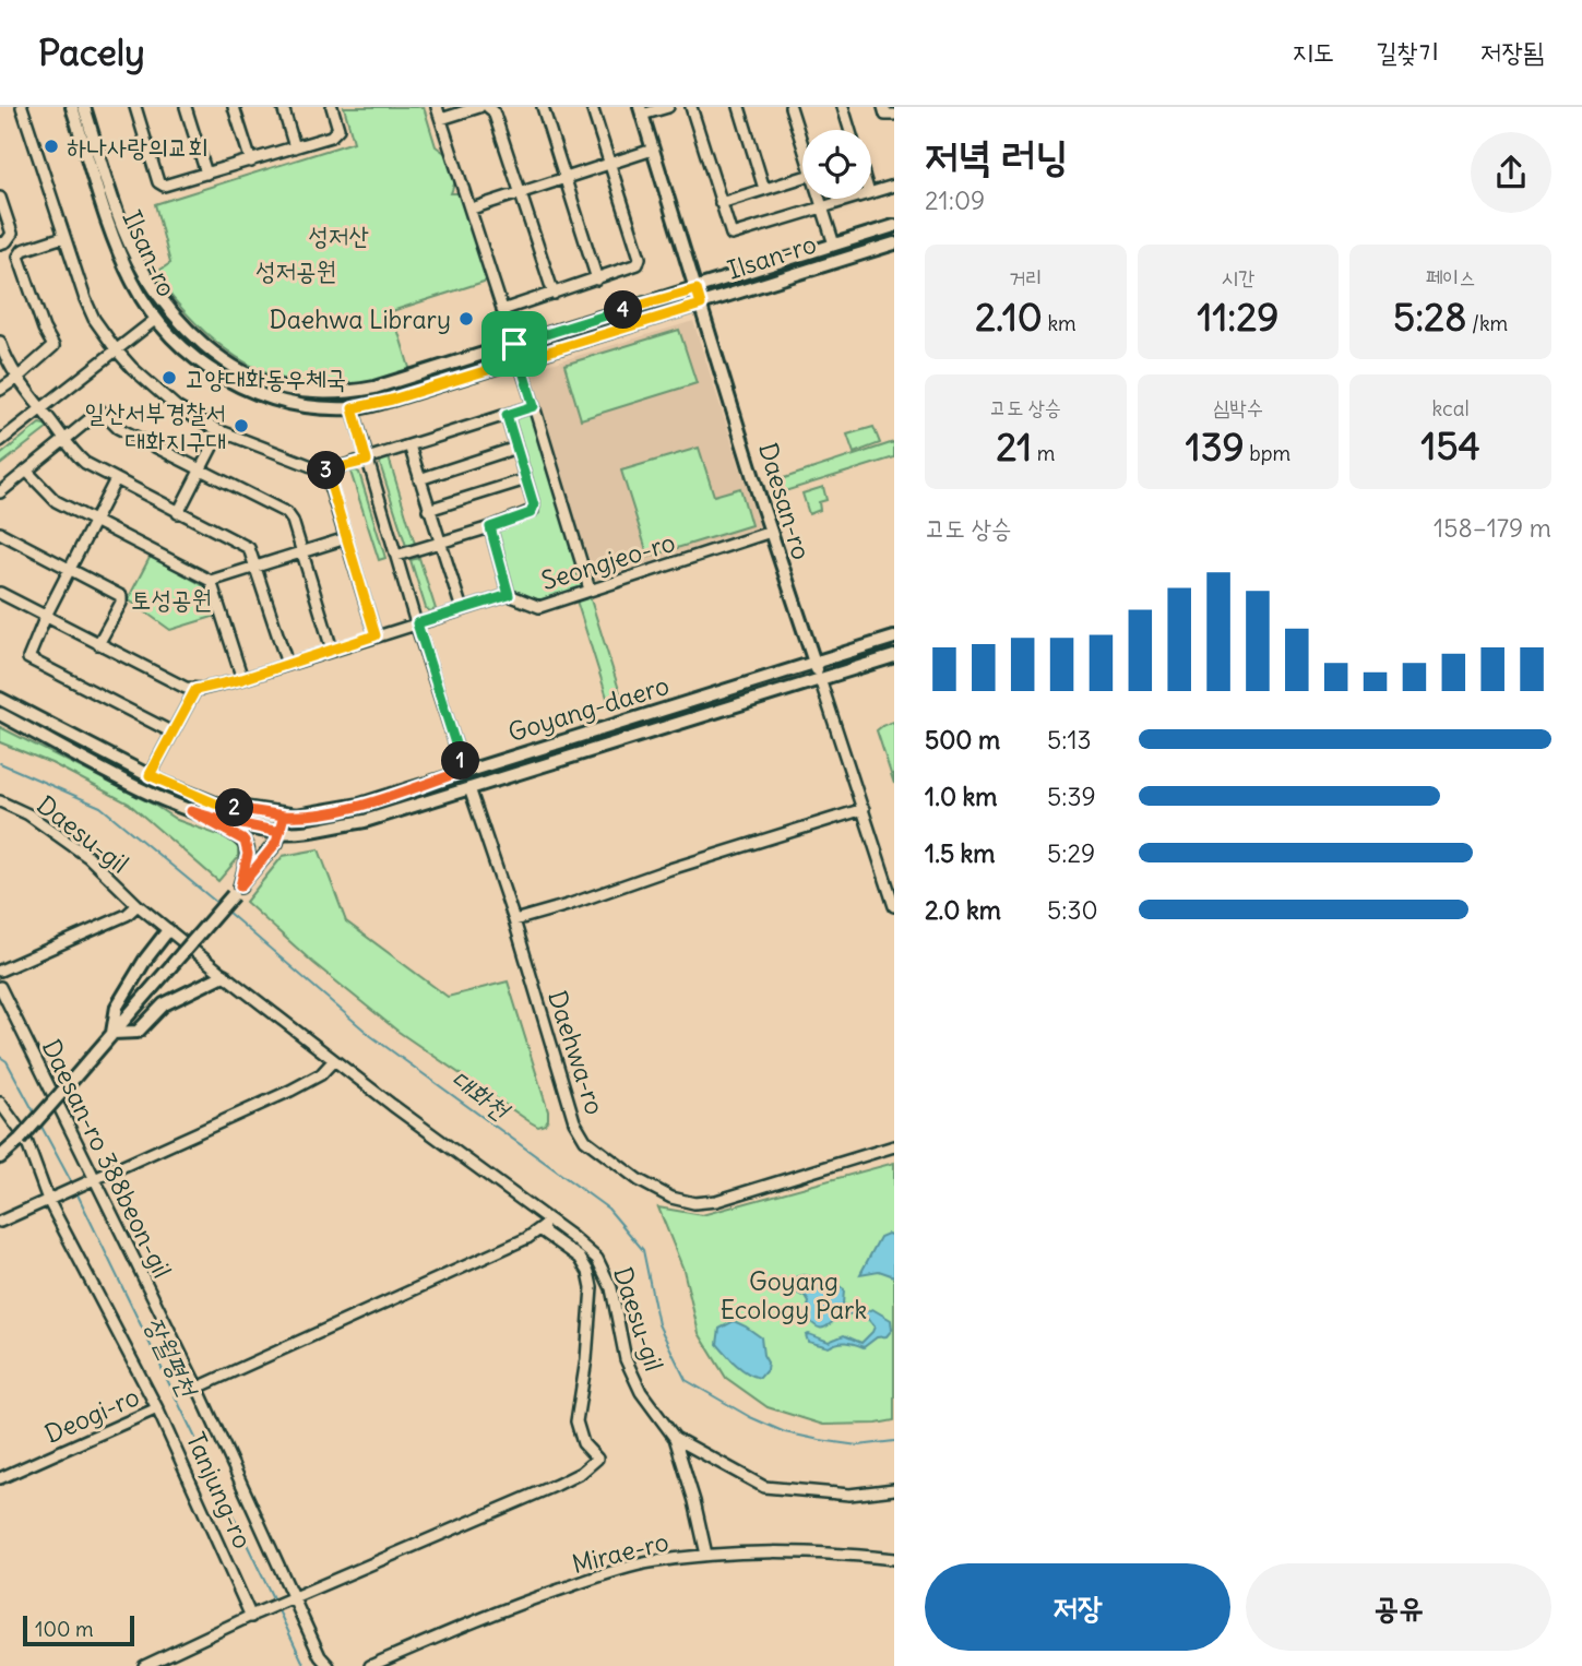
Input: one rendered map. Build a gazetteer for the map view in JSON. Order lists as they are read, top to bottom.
{
  "streets": {
    "main road": ["Ilsan-ro", "Daesan-ro", "Goyang-daero"],
    "street": [
      "Seongjeo-ro",
      "Daesu-gil",
      "Daehwa-ro",
      "Daesan-ro 388beon-gil",
      "Deogi-ro",
      "Tanjung-ro",
      "Mirae-ro"
    ]
  },
  "crossings": [
    ["Ilsan-ro", "Daesan-ro"],
    ["Daesan-ro", "Seongjeo-ro"],
    ["Daesan-ro", "Goyang-daero"],
    ["Goyang-daero", "Daehwa-ro"],
    ["Deogi-ro", "Tanjung-ro"]
  ],
  "water": ["대화천", "장월평천"],
  "parks": [
    "성저산",
    "성저공원",
    "토성공원",
    "Goyang Ecology Park"
  ],
  "places": [
    "하나사랑의교회",
    "Daehwa Library",
    "고양대화동우체국",
    "일산서부경찰서 대화지구대"
  ],
  "scale_bar": "100 m",
  "page": {
    "header": "Pacely",
    "nav": ["지도", "길찾기", "저장됨"],
    "heading": ["저녁 러닝", "21:09"],
    "stats": [
      ["거리", "2.10 km"],
      ["시간", "11:29"],
      ["페이스", "5:28 /km"],
      ["고도 상승", "21 m"],
      ["심박수", "139 bpm"],
      ["kcal", "154"]
    ],
    "pins": [
      "4",
      "3",
      "1",
      "2"
    ],
    "chart": ["고도 상승", "158–179 m"],
    "list": [
      {
        "name": "500 m",
        "note": "5:13"
      },
      {
        "name": "1.0 km",
        "note": "5:39"
      },
      {
        "name": "1.5 km",
        "note": "5:29"
      },
      {
        "name": "2.0 km",
        "note": "5:30"
      }
    ],
    "buttons": ["저장", "공유"],
    "scale": "100 m"
  }
}
